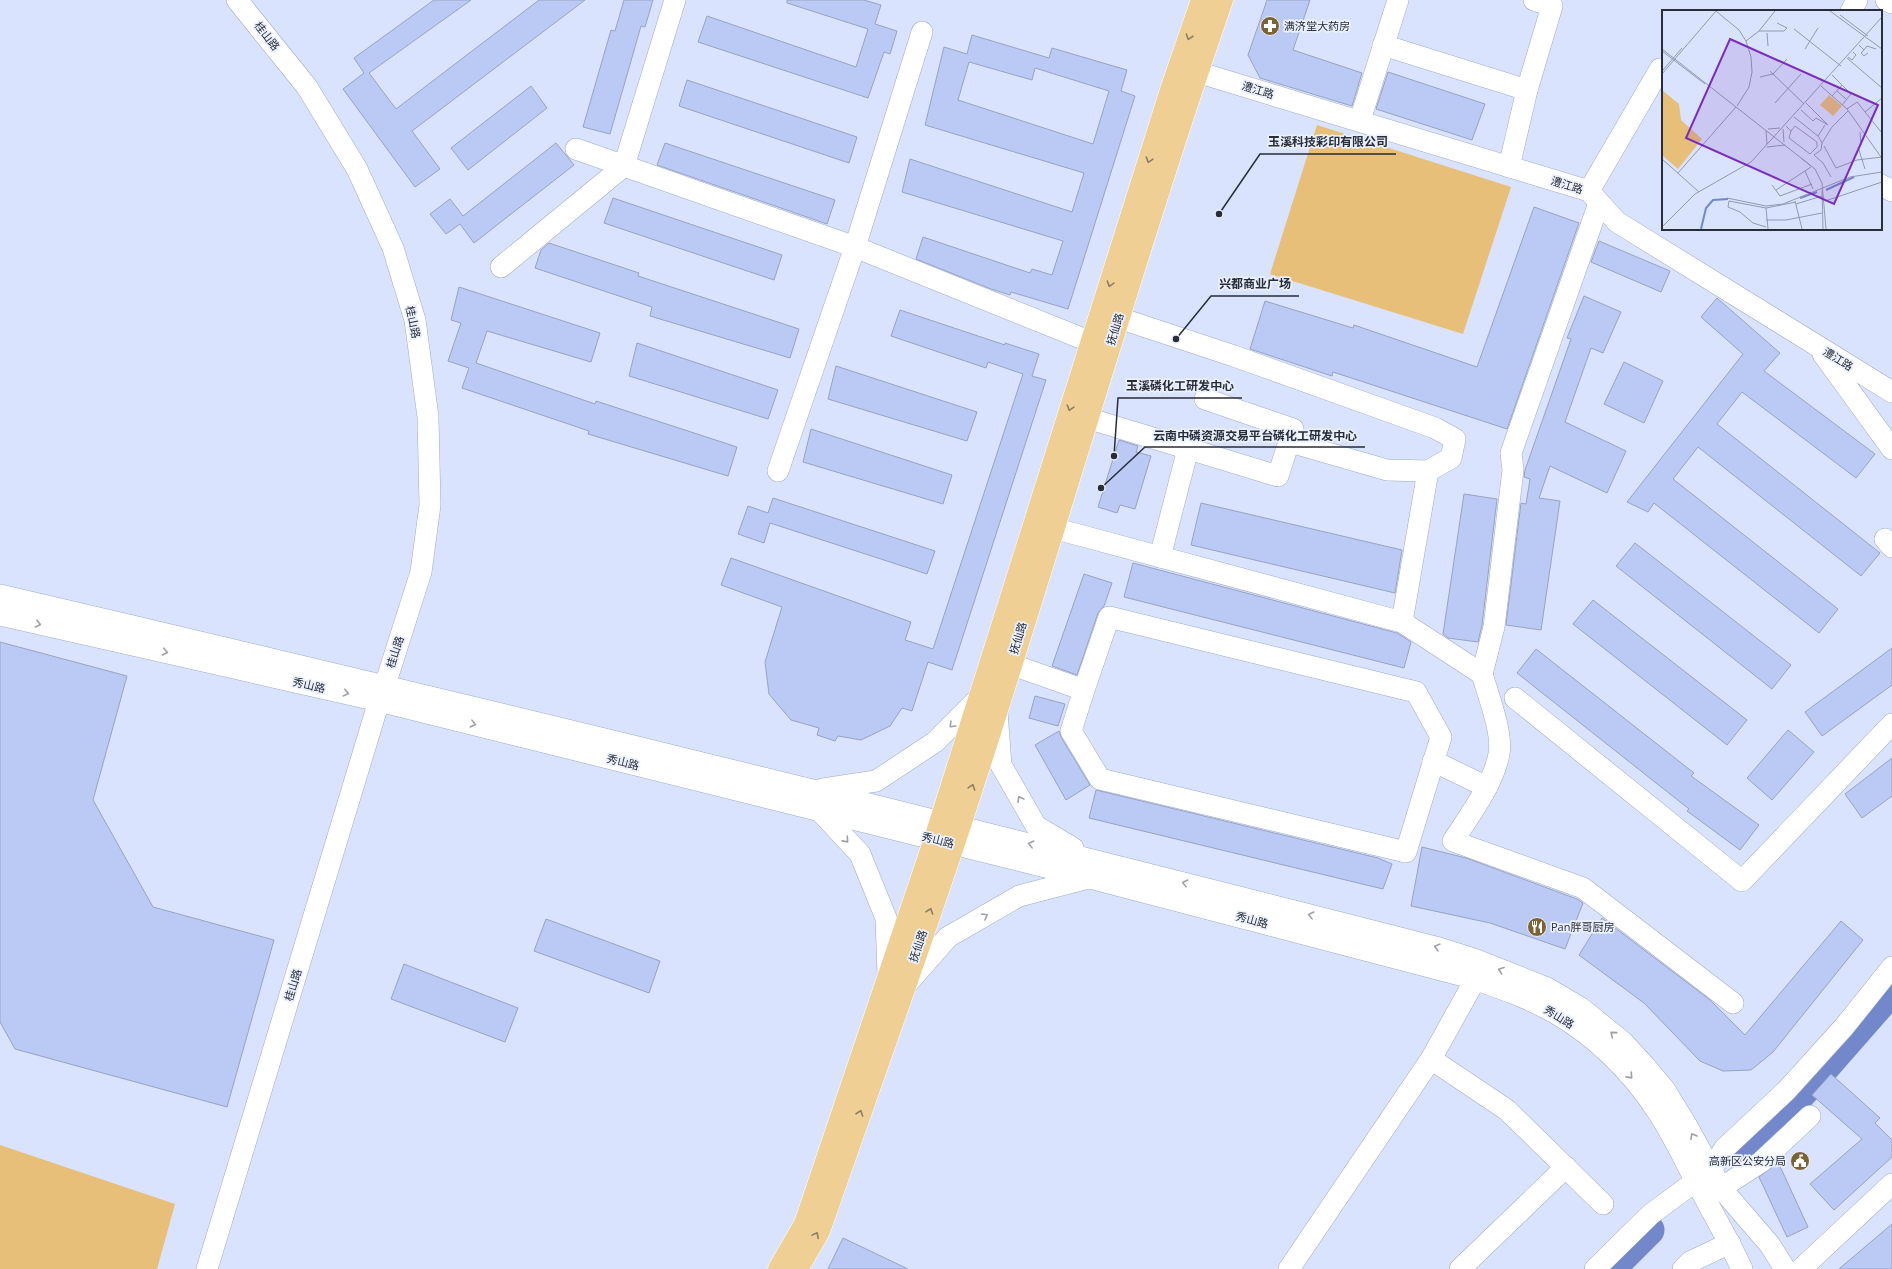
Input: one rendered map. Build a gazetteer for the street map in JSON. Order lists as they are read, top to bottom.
{
  "streets": {
    "main road": ["抚仙路"],
    "street": ["桂山路", "澧江路", "秀山路"]
  },
  "crossings": [
    ["桂山路", "秀山路"],
    ["澧江路", "抚仙路"],
    ["抚仙路", "秀山路"]
  ],
  "places": {
    "pharmacy": ["满济堂大药房"],
    "other": [
      "玉溪科技彩印有限公司",
      "兴都商业广场",
      "玉溪磷化工研发中心",
      "云南中磷资源交易平台磷化工研发中心"
    ],
    "restaurant": ["Pan胖哥厨房"],
    "public building": ["高新区公安分局"]
  }
}
